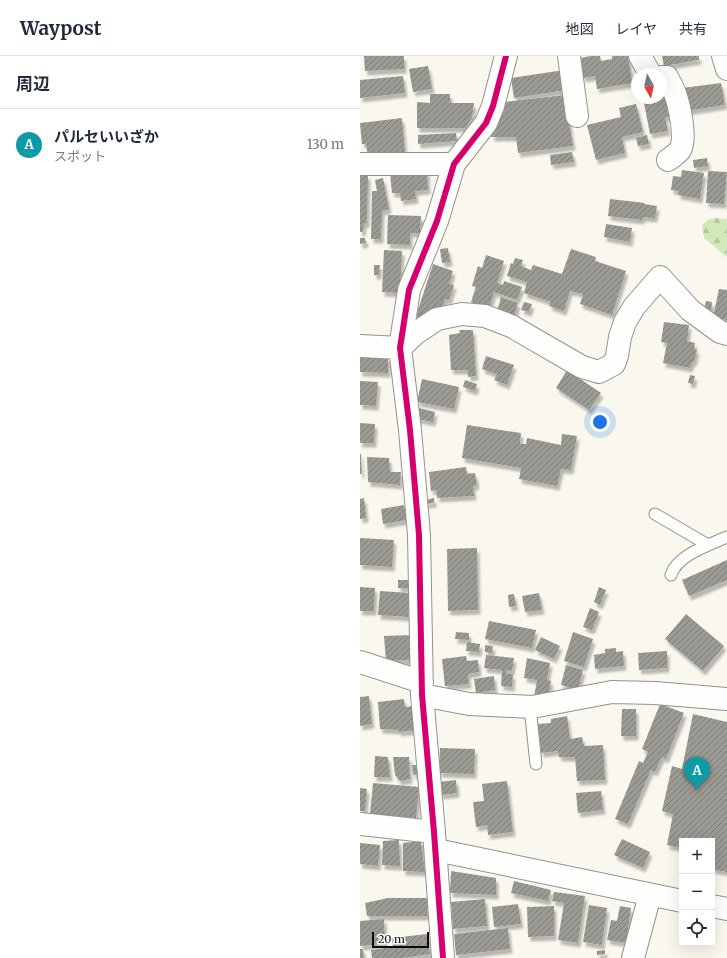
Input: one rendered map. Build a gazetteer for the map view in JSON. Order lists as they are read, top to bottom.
{
  "scale_bar": "20 m",
  "north": "bottom",
  "page": {
    "header": "Waypost",
    "nav": ["地図", "レイヤ", "共有"],
    "heading": "周辺",
    "list": [
      {
        "mark": "A",
        "name": "パルセいいざか",
        "note": "スポット",
        "value": "130 m"
      }
    ],
    "pins": "A",
    "map_buttons": ["+", "−"],
    "scale": "20 m"
  }
}
